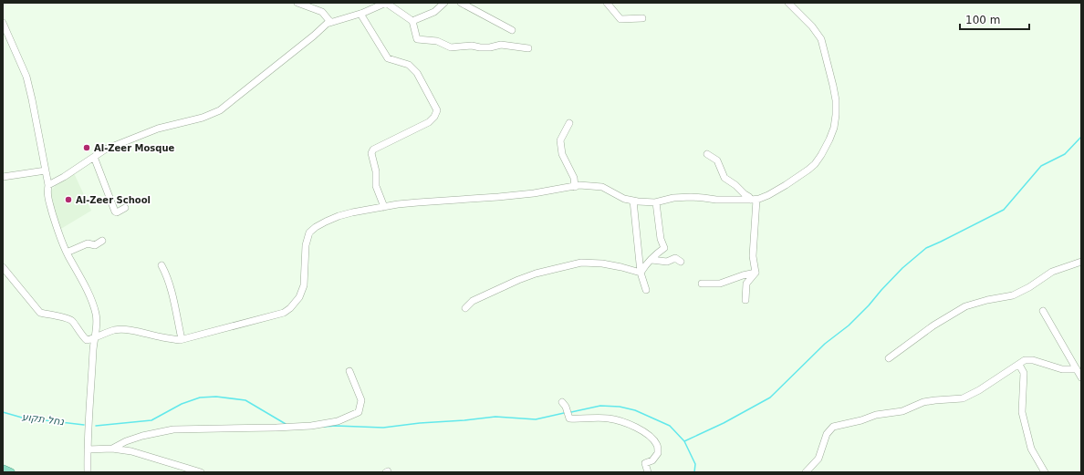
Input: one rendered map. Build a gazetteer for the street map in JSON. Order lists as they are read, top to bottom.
{
  "water": ["נחל תקוע"],
  "places": ["Al-Zeer Mosque", "Al-Zeer School"],
  "scale_bar": "100 m"
}
